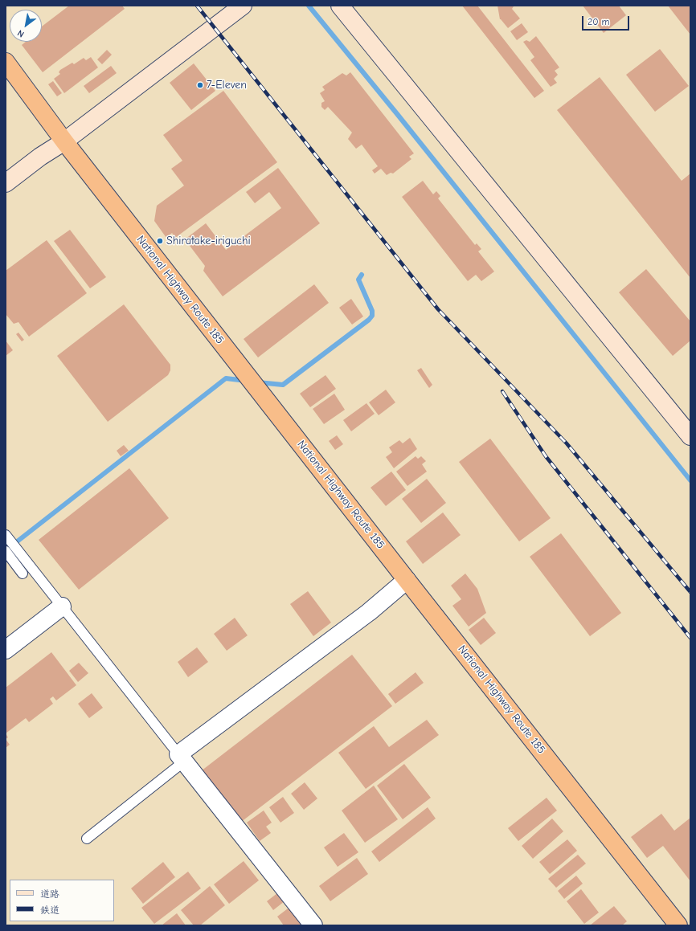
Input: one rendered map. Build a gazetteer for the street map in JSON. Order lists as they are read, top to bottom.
{
  "streets": {
    "highway": ["National Highway Route 185"]
  },
  "places": ["7-Eleven", "Shiratake-iriguchi"],
  "legend": ["道路", "鉄道"],
  "scale_bar": "20 m",
  "north": "bottom left"
}
